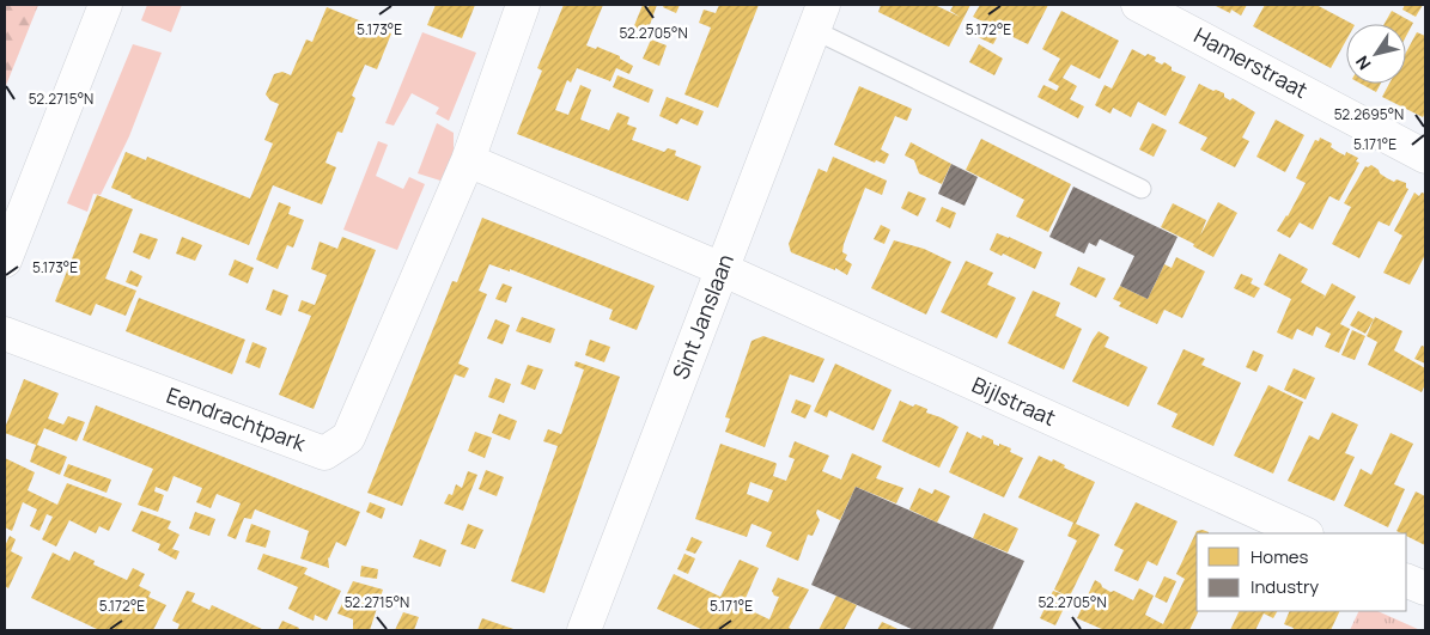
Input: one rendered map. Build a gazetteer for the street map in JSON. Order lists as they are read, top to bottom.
{
  "streets": {
    "street": [
      "Hamerstraat",
      "Sint Janslaan",
      "Bijlstraat",
      "Eendrachtpark"
    ]
  },
  "crossings": [
    ["Sint Janslaan", "Bijlstraat"]
  ],
  "legend": ["Homes", "Industry"],
  "north": "bottom left",
  "coordinates": [
    "5.173°E",
    "5.172°E",
    "52.2705°N",
    "52.2715°N",
    "52.2695°N",
    "5.171°E"
  ]
}
